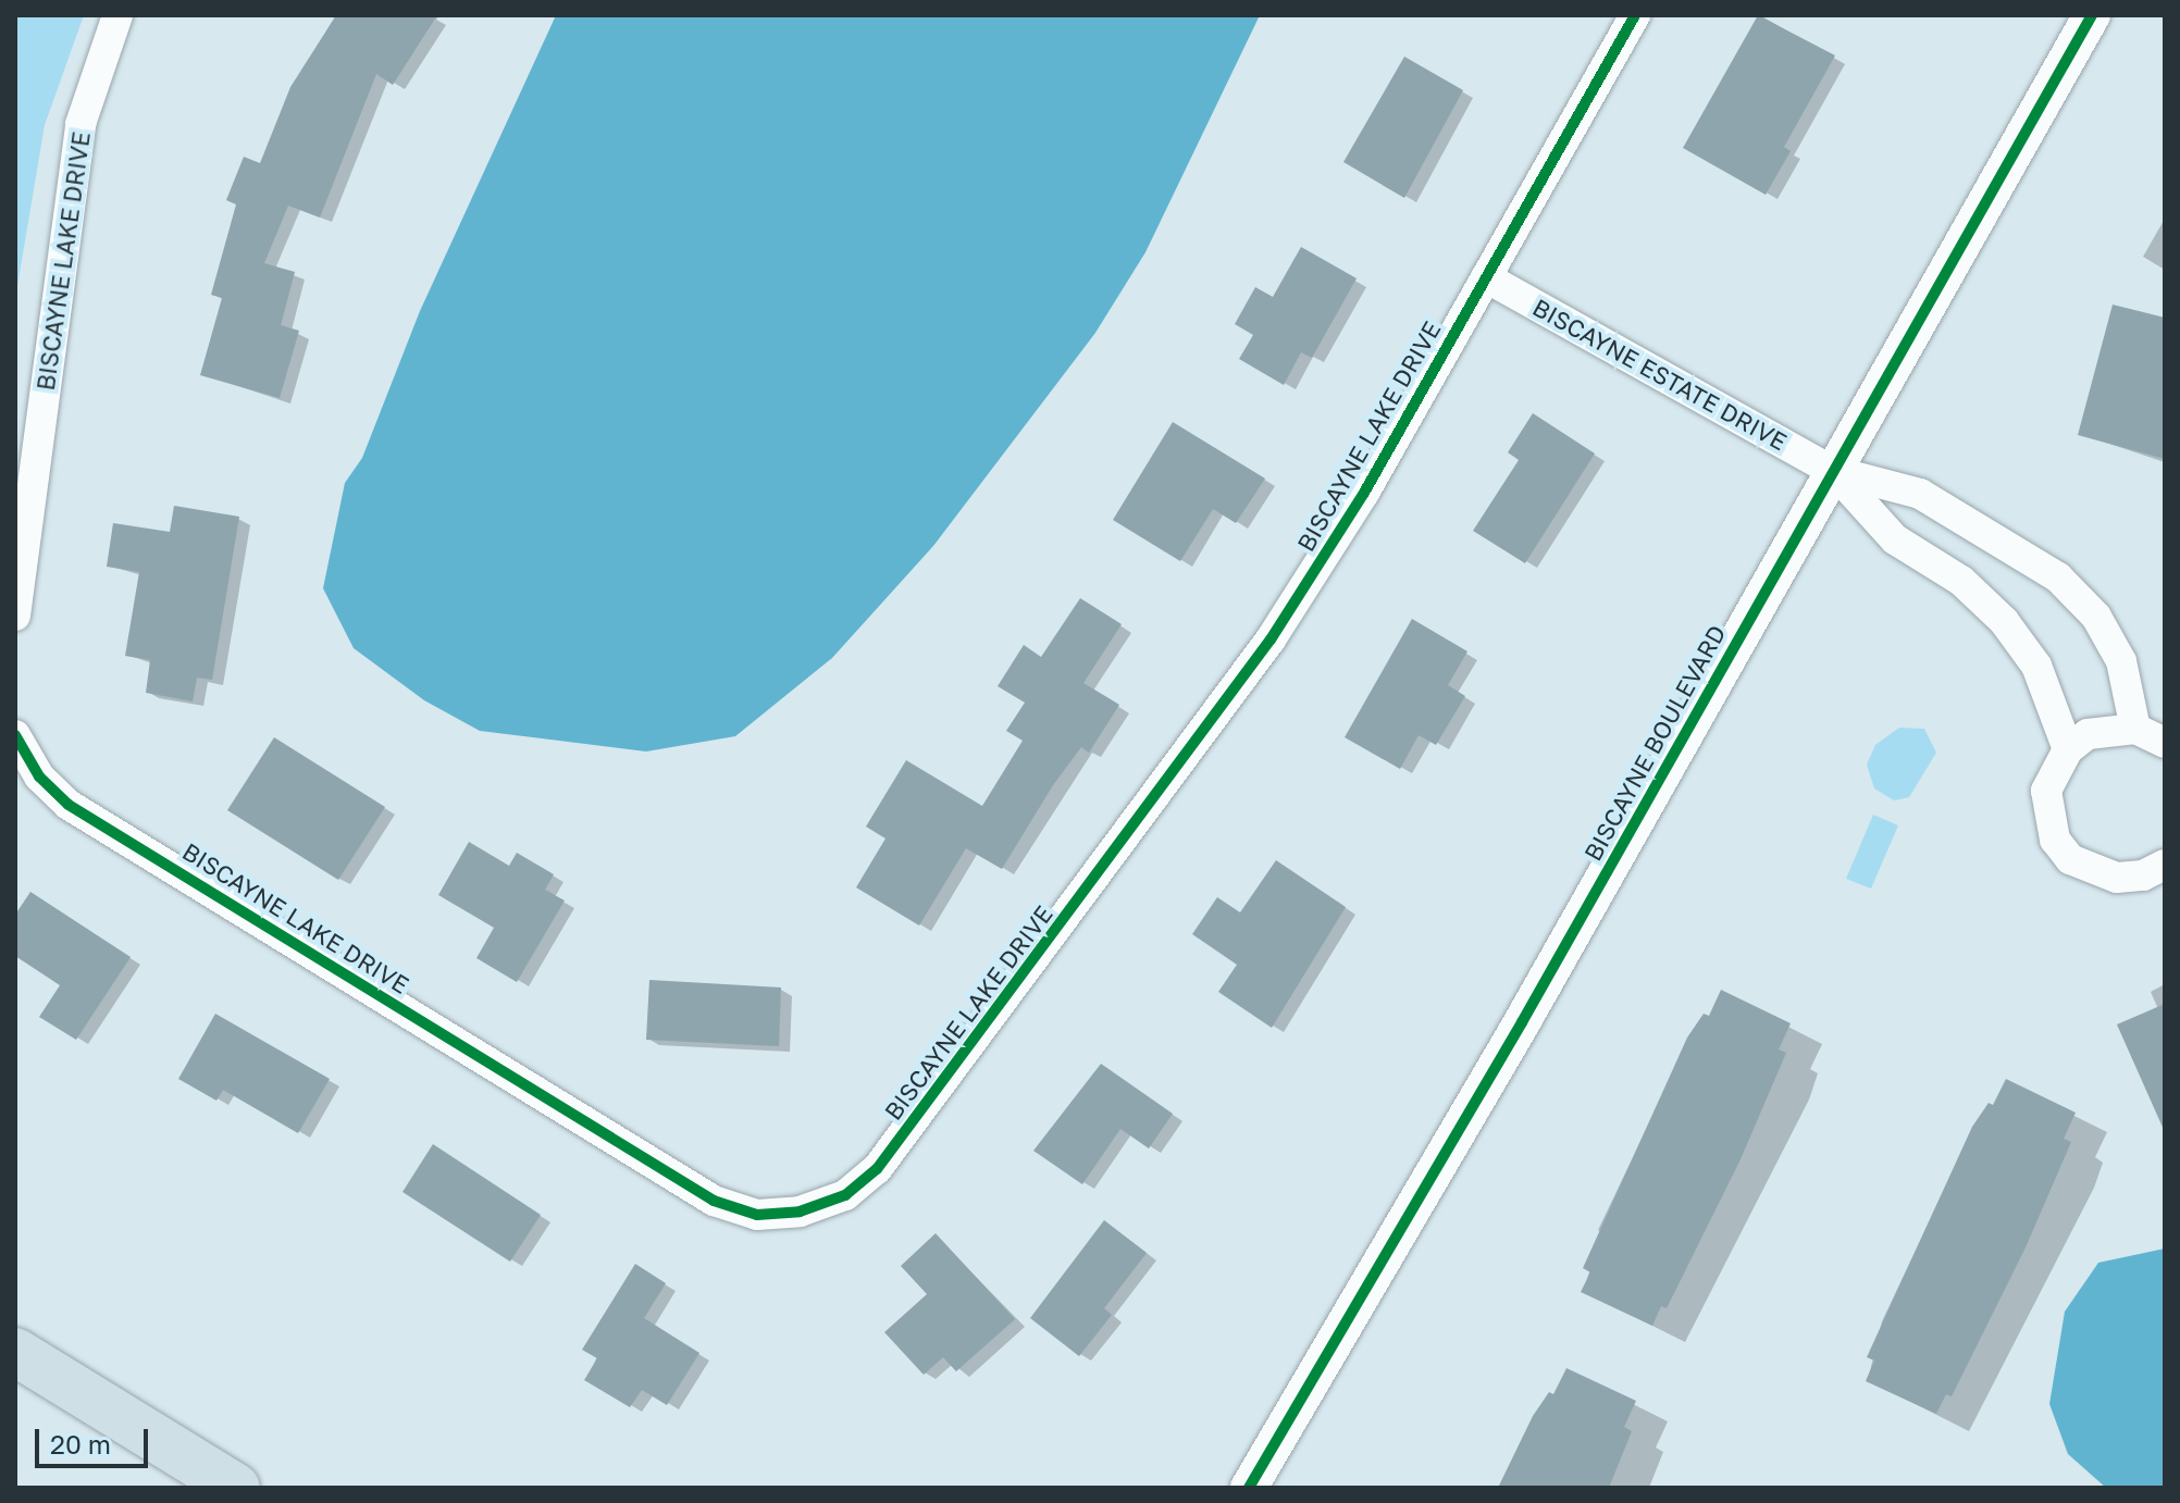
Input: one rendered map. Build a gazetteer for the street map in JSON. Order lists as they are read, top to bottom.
{
  "streets": {
    "street": ["BISCAYNE LAKE DRIVE", "BISCAYNE ESTATE DRIVE", "BISCAYNE BOULEVARD"]
  },
  "crossings": [
    ["BISCAYNE LAKE DRIVE", "BISCAYNE ESTATE DRIVE"],
    ["BISCAYNE ESTATE DRIVE", "BISCAYNE BOULEVARD"]
  ],
  "scale_bar": "20 m"
}
